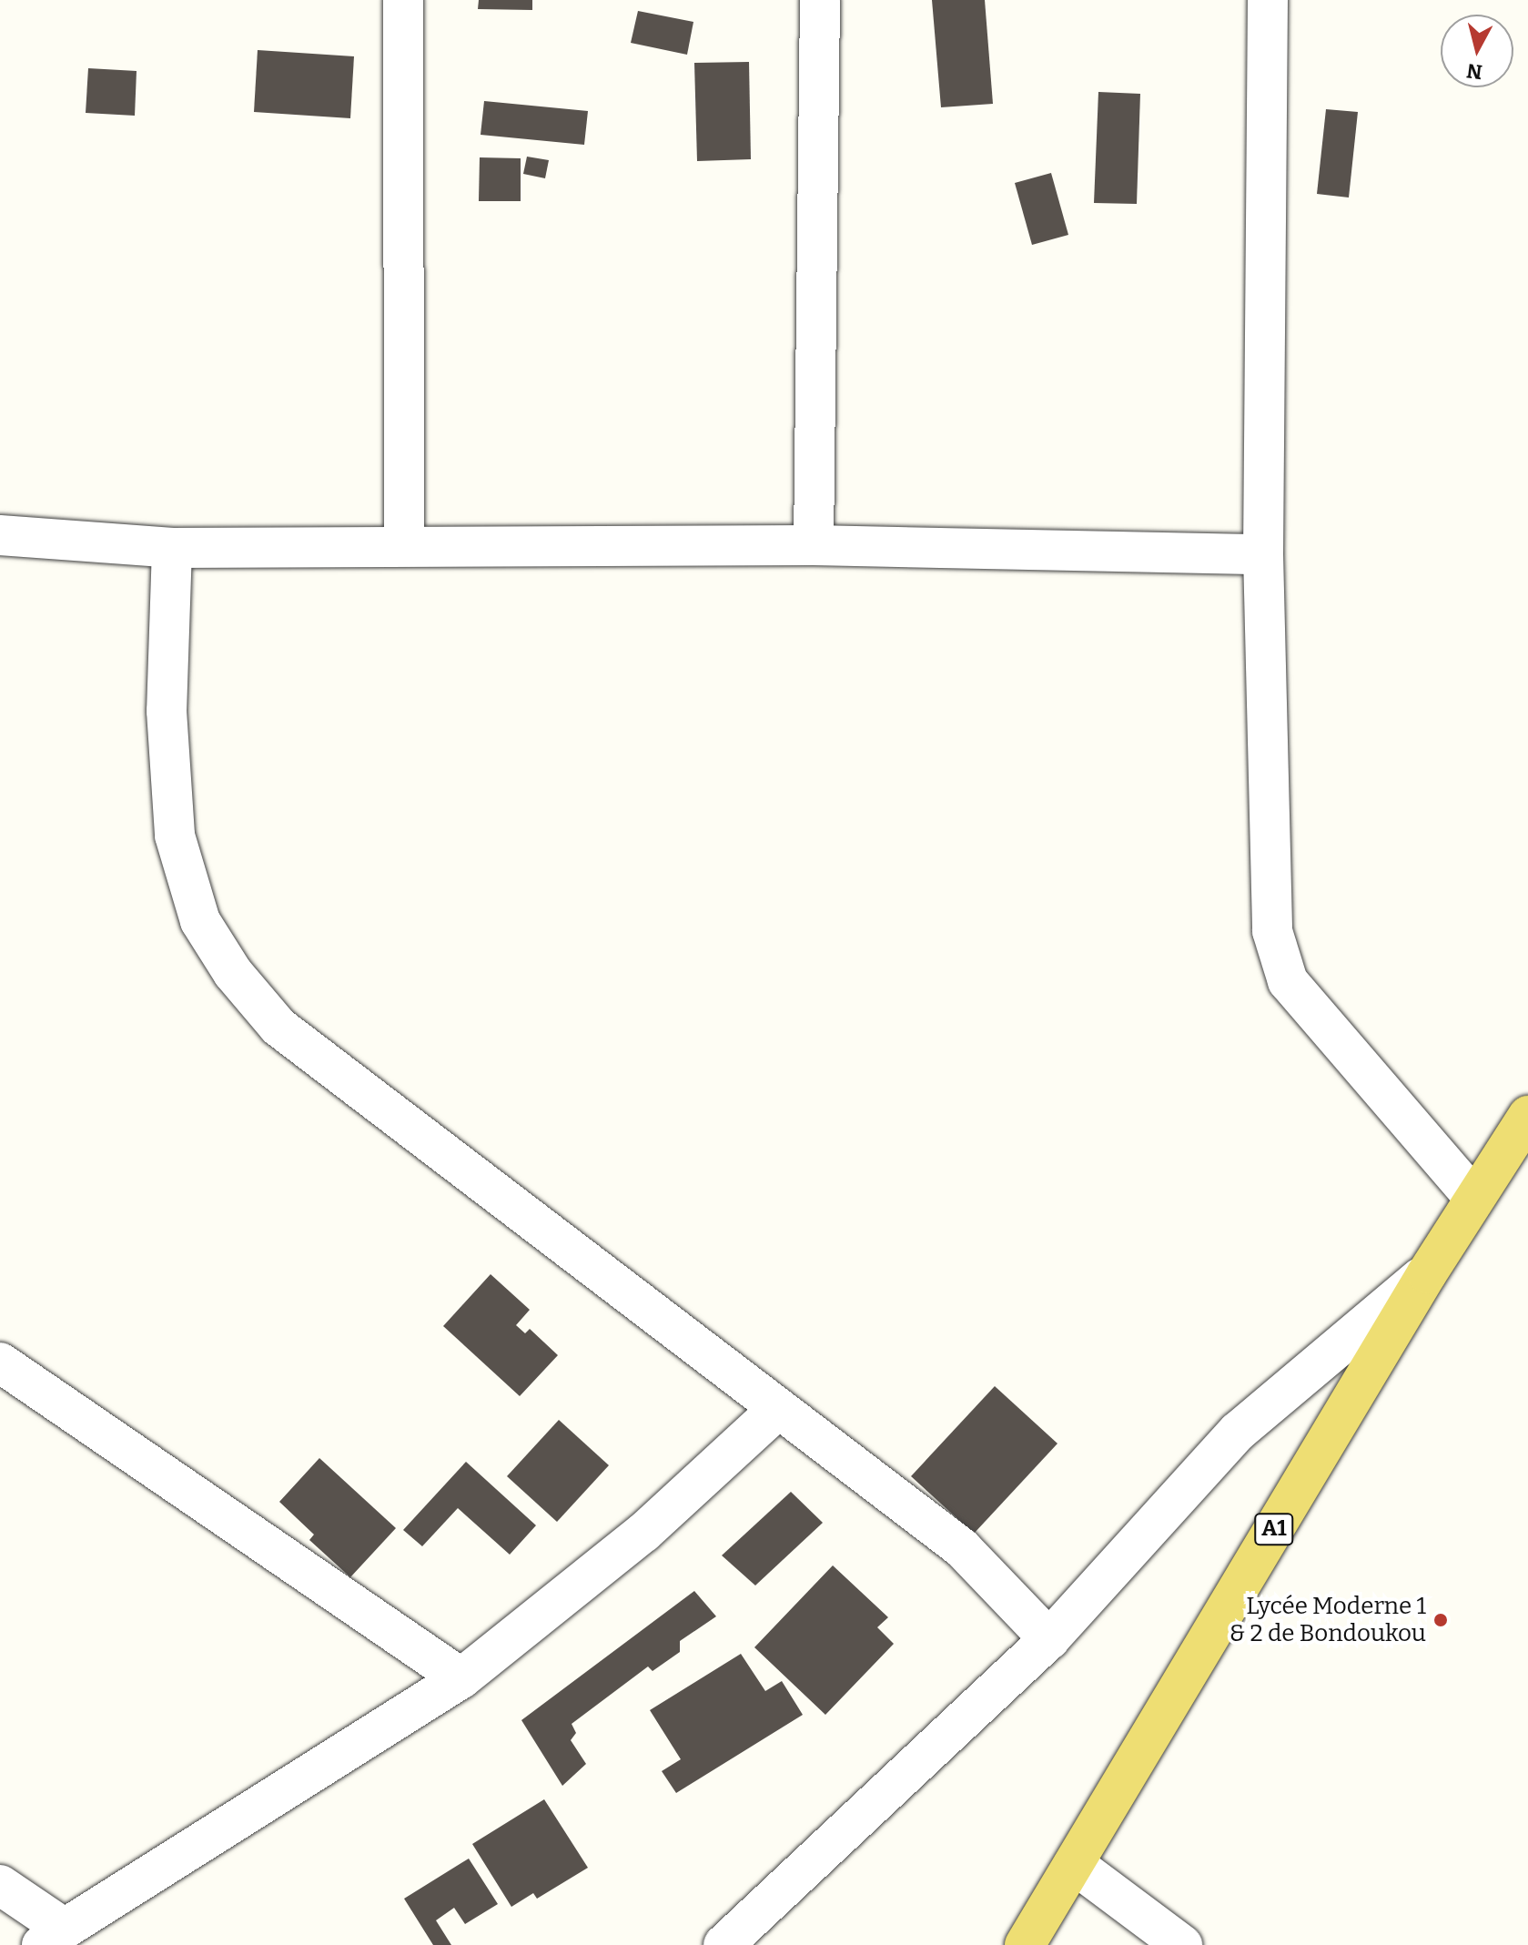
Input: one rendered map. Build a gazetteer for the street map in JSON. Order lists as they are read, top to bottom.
{
  "streets": {
    "main road": ["A1"]
  },
  "places": ["Lycée Moderne 1 & 2 de Bondoukou"],
  "north": "bottom"
}
